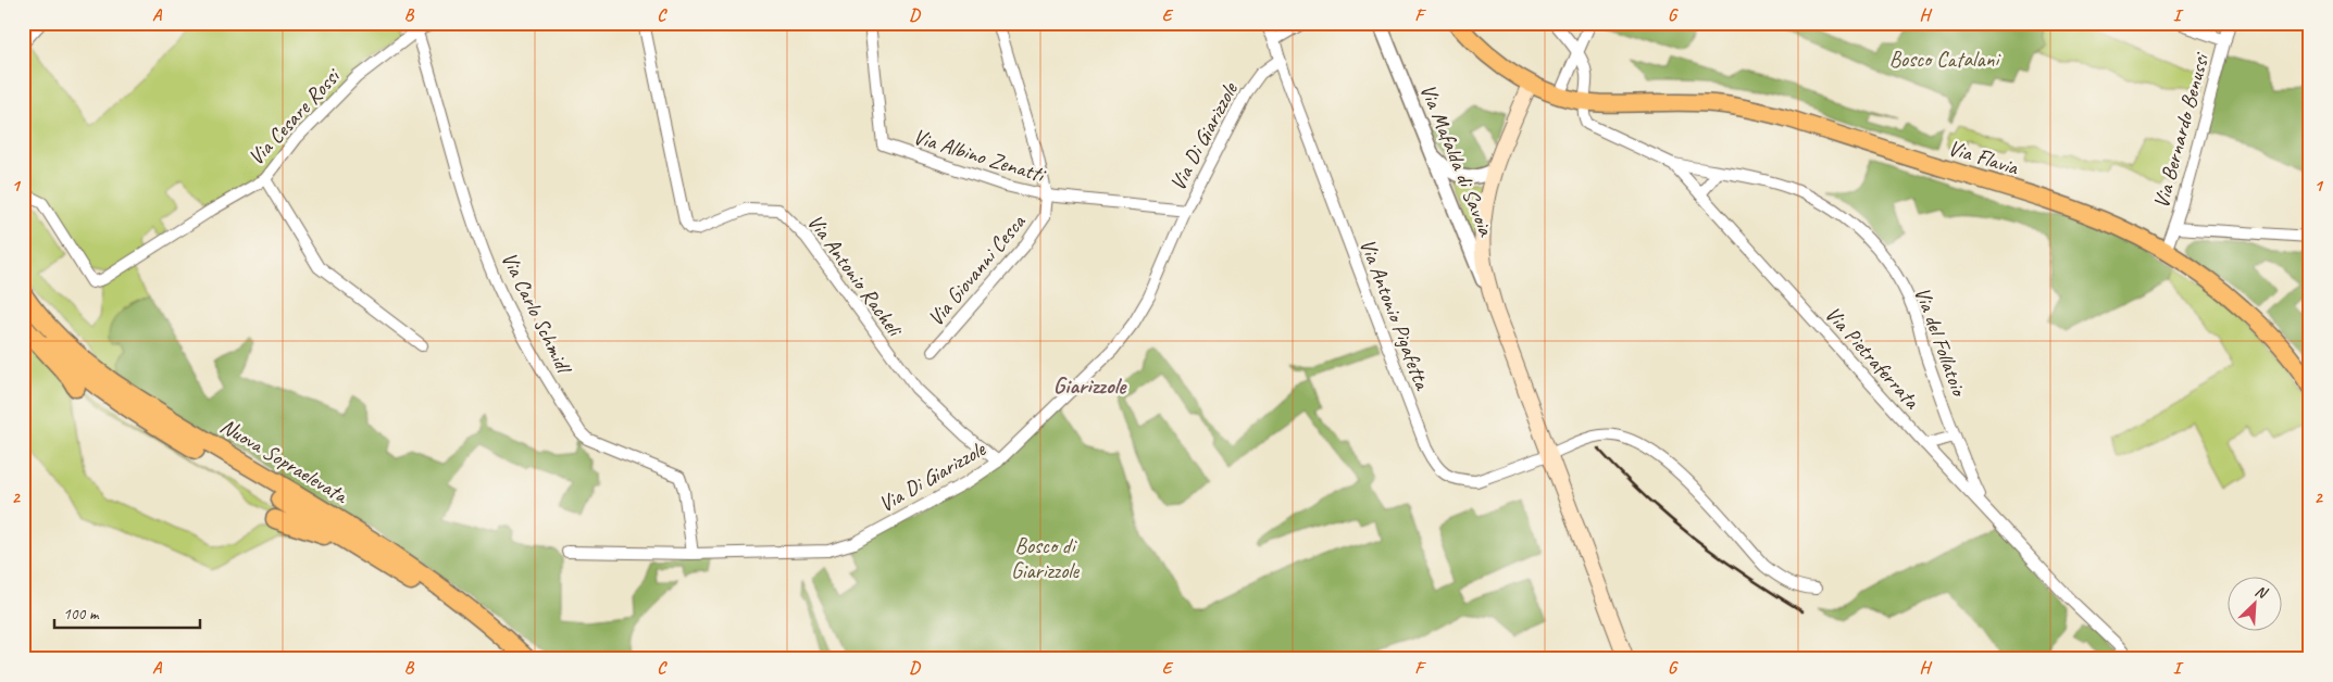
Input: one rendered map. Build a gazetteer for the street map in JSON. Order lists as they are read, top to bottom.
{
  "streets": {
    "highway": ["Nuova Sopraelevata"],
    "main road": ["Via Flavia"],
    "street": [
      "Via Cesare Rossi",
      "Via Bernardo Benussi",
      "Via Di Giarizzole",
      "Via Albino Zenatti",
      "Via Mafalda di Savoia",
      "Via Giovanni Cesca",
      "Via Antonio Racheli",
      "Via Carlo Schmidl",
      "Via Antonio Pigafetta",
      "Via del Follatoio",
      "Via Pietraferrata"
    ]
  },
  "crossings": [
    ["Via Cesare Rossi", "Via Carlo Schmidl"],
    ["Via Bernardo Benussi", "Via Flavia"],
    ["Via Di Giarizzole", "Via Albino Zenatti"],
    ["Via Di Giarizzole", "Via Antonio Racheli"],
    ["Via Di Giarizzole", "Via Carlo Schmidl"],
    ["Via Di Giarizzole", "Via Antonio Pigafetta"],
    ["Via Albino Zenatti", "Via Giovanni Cesca"],
    ["Via Flavia", "Via Pietraferrata"],
    ["Via del Follatoio", "Via Pietraferrata"]
  ],
  "districts": ["Giarizzole"],
  "parks": ["Bosco Catalani", "Bosco di Giarizzole"],
  "scale_bar": "100 m",
  "north": "top right",
  "grid": {
    "columns": [
      "A",
      "B",
      "C",
      "D",
      "E",
      "F",
      "G",
      "H",
      "I"
    ],
    "rows": ["1", "2"]
  }
}
